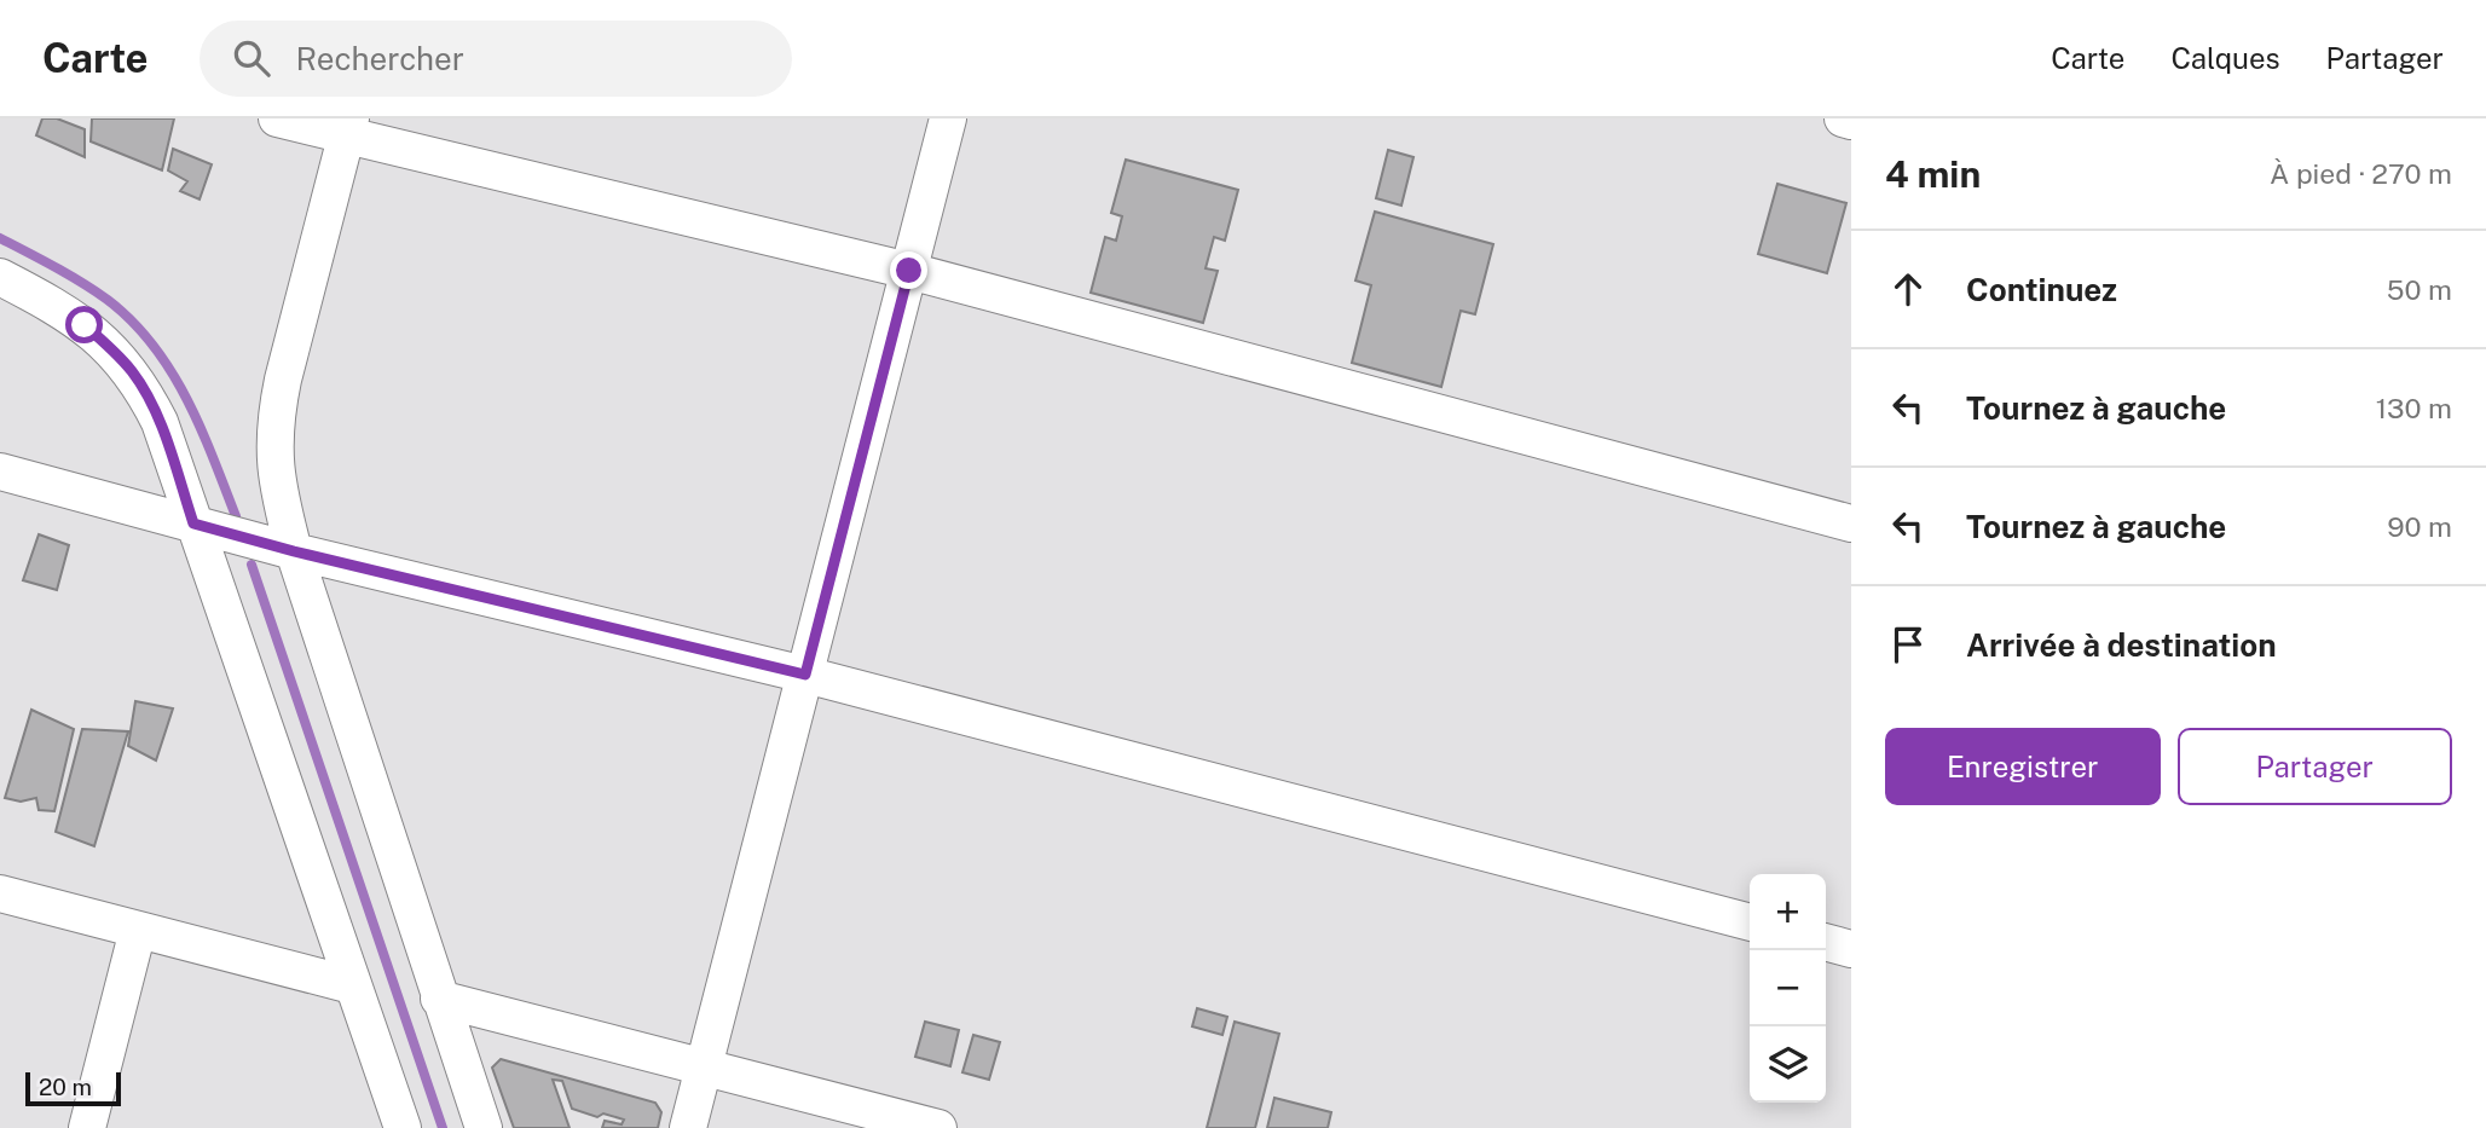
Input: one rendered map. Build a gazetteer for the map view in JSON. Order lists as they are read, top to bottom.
{
  "scale_bar": "20 m",
  "page": {
    "header": "Carte",
    "search": "Rechercher",
    "nav": ["Carte", "Calques", "Partager"],
    "heading": ["4 min", "À pied · 270 m"],
    "list": [
      ["Continuez", "50 m"],
      ["Tournez à gauche", "130 m"],
      ["Tournez à gauche", "90 m"],
      "Arrivée à destination"
    ],
    "buttons": ["Enregistrer", "Partager"],
    "map_buttons": ["+", "−"],
    "scale": "20 m"
  }
}
